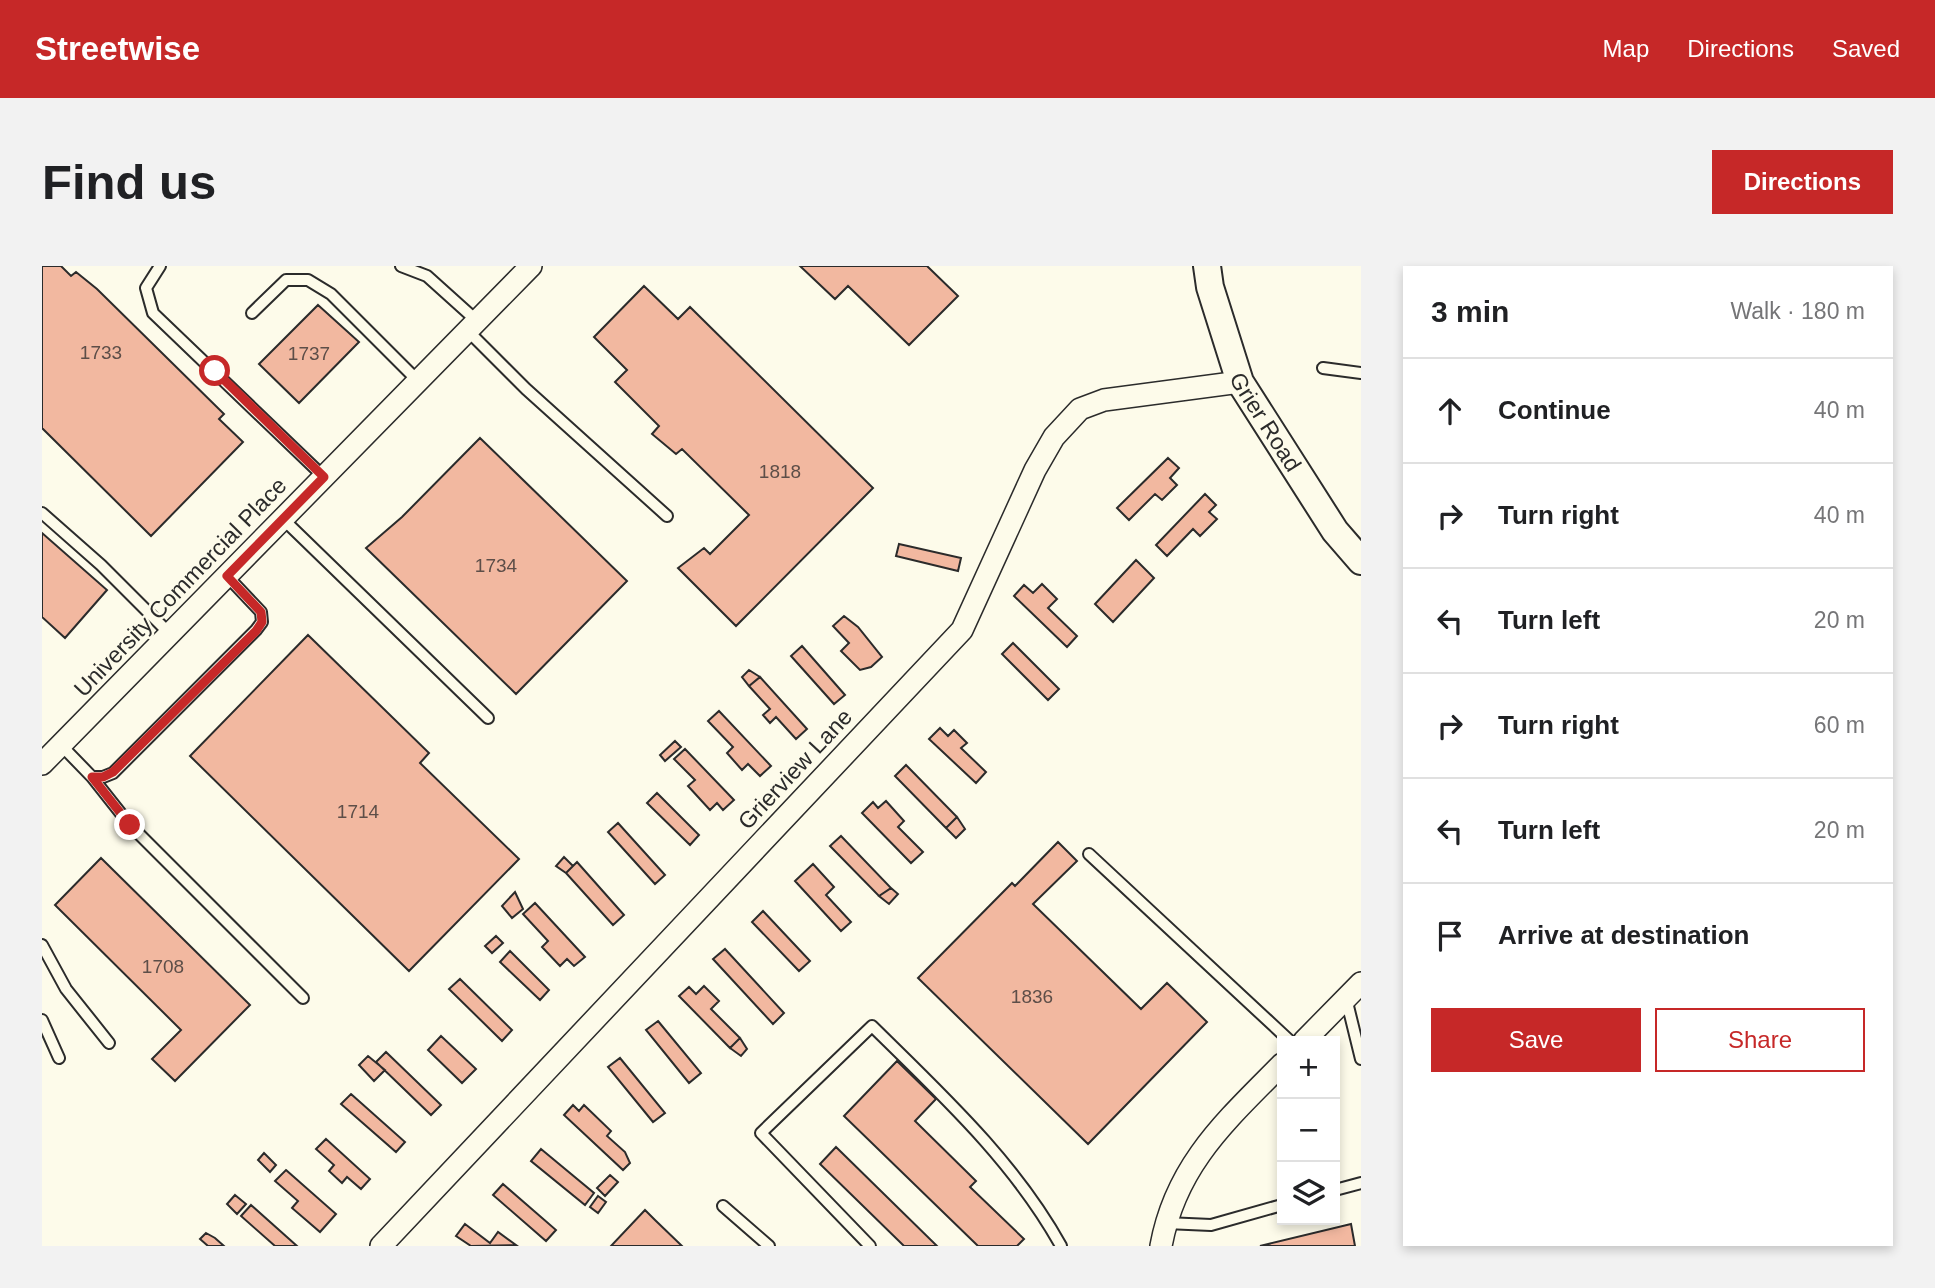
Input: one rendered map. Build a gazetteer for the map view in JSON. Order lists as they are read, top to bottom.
{
  "streets": {
    "street": ["Grier Road", "University Commercial Place", "Grierview Lane"]
  },
  "crossings": [
    ["Grier Road", "Grierview Lane"]
  ],
  "house_numbers": [
    "1733",
    "1737",
    "1818",
    "1734",
    "1714",
    "1708",
    "1836"
  ],
  "page": {
    "header": "Streetwise",
    "nav": ["Map", "Directions", "Saved"],
    "buttons": [
      "Directions",
      ["Save", "Share"]
    ],
    "title": "Find us",
    "heading": ["3 min", "Walk · 180 m"],
    "list": [
      ["Continue", "40 m"],
      ["Turn right", "40 m"],
      ["Turn left", "20 m"],
      ["Turn right", "60 m"],
      ["Turn left", "20 m"],
      "Arrive at destination"
    ],
    "map_buttons": ["+", "−"]
  }
}
